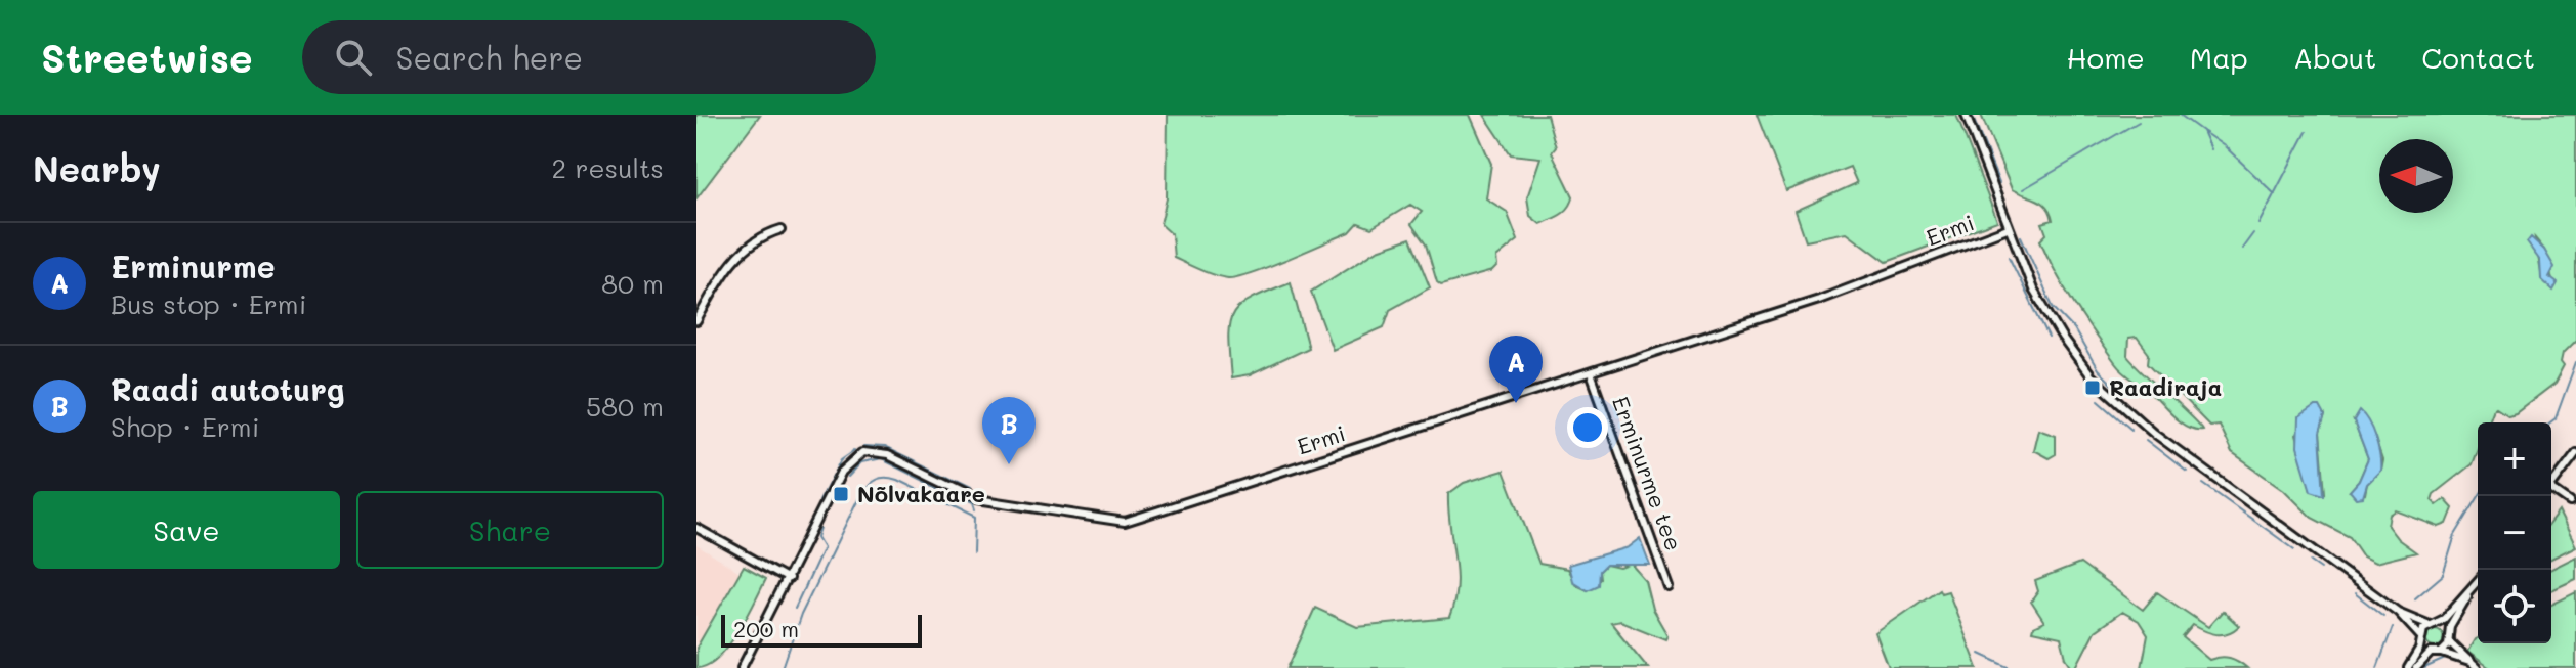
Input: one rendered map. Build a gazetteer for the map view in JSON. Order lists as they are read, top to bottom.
{
  "streets": {
    "street": ["Ermi", "Erminurme tee"]
  },
  "crossings": [
    ["Ermi", "Erminurme tee"]
  ],
  "places": {
    "transit": ["Raadiraja", "Nõlvakaare"]
  },
  "scale_bar": "200 m",
  "north": "left",
  "page": {
    "header": "Streetwise",
    "search": "Search here",
    "nav": [
      "Home",
      "Map",
      "About",
      "Contact"
    ],
    "heading": ["Nearby", "2 results"],
    "list": [
      {
        "mark": "A",
        "name": "Erminurme",
        "note": "Bus stop · Ermi",
        "value": "80 m"
      },
      {
        "mark": "B",
        "name": "Raadi autoturg",
        "note": "Shop · Ermi",
        "value": "580 m"
      }
    ],
    "pins": ["A", "B"],
    "map_buttons": ["+", "−"],
    "buttons": ["Save", "Share"],
    "scale": "200 m"
  }
}
